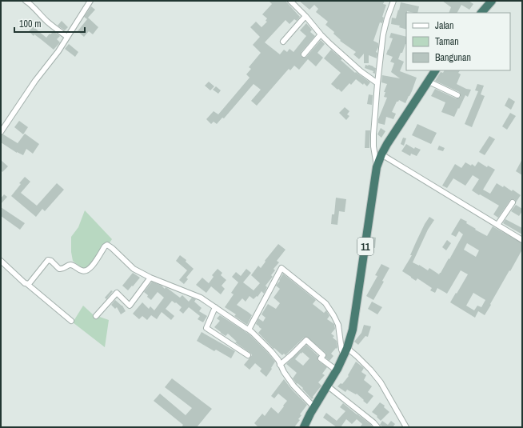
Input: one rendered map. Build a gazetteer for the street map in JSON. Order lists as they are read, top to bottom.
{
  "streets": {
    "highway": ["11"]
  },
  "legend": ["Jalan", "Taman", "Bangunan"],
  "scale_bar": "100 m"
}
